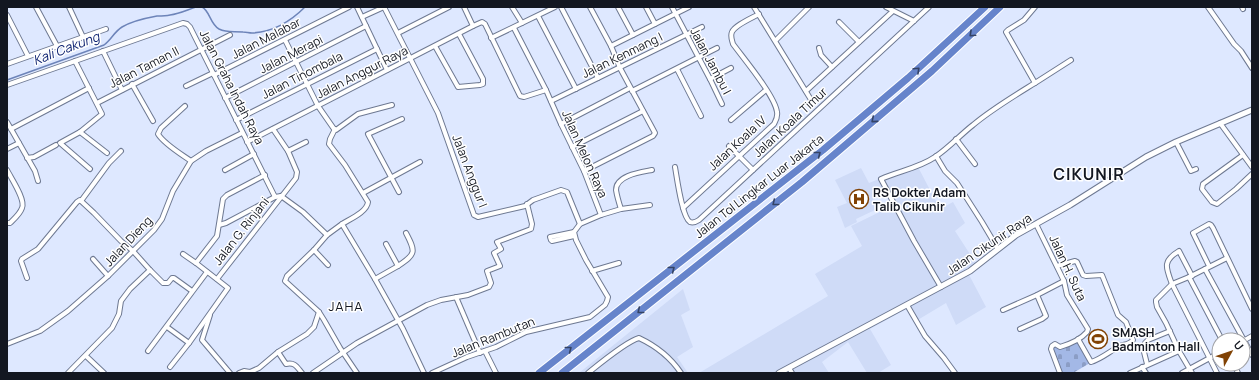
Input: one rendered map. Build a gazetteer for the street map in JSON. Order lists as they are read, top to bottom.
{
  "streets": {
    "highway": ["Jalan Tol Lingkar Luar Jakarta"],
    "street": [
      "Jalan Malabar",
      "Jalan Merapi",
      "Jalan Kenmang I",
      "Jalan Jambu I",
      "Jalan Taman II",
      "Jalan Anggur Raya",
      "Jalan Tinombala",
      "Jalan Graha Indah Raya",
      "Jalan Koala Timur",
      "Jalan Koala IV",
      "Jalan Melon Raya",
      "Jalan Anggur I",
      "Jalan G. Rinjani",
      "Jalan Dieng",
      "Jalan Cikunir Raya",
      "Jalan H. Suta",
      "Jalan Rambutan"
    ]
  },
  "crossings": [
    ["Jalan Malabar", "Jalan Graha Indah Raya"],
    ["Jalan Merapi", "Jalan Graha Indah Raya"],
    ["Jalan Kenmang I", "Jalan Jambu I"],
    ["Jalan Kenmang I", "Jalan Melon Raya"],
    ["Jalan Taman II", "Jalan Graha Indah Raya"],
    ["Jalan Anggur Raya", "Jalan Graha Indah Raya"],
    ["Jalan Anggur Raya", "Jalan Anggur I"],
    ["Jalan Tinombala", "Jalan Graha Indah Raya"],
    ["Jalan Graha Indah Raya", "Jalan Dieng"],
    ["Jalan Koala Timur", "Jalan Koala IV"],
    ["Jalan Cikunir Raya", "Jalan H. Suta"]
  ],
  "districts": ["CIKUNIR", "JAHA"],
  "water": ["Kali Cakung"],
  "places": {
    "hospital": ["RS Dokter Adam Talib Cikunir"],
    "sports": ["SMASH Badminton Hall"]
  },
  "north": "top right"
}
